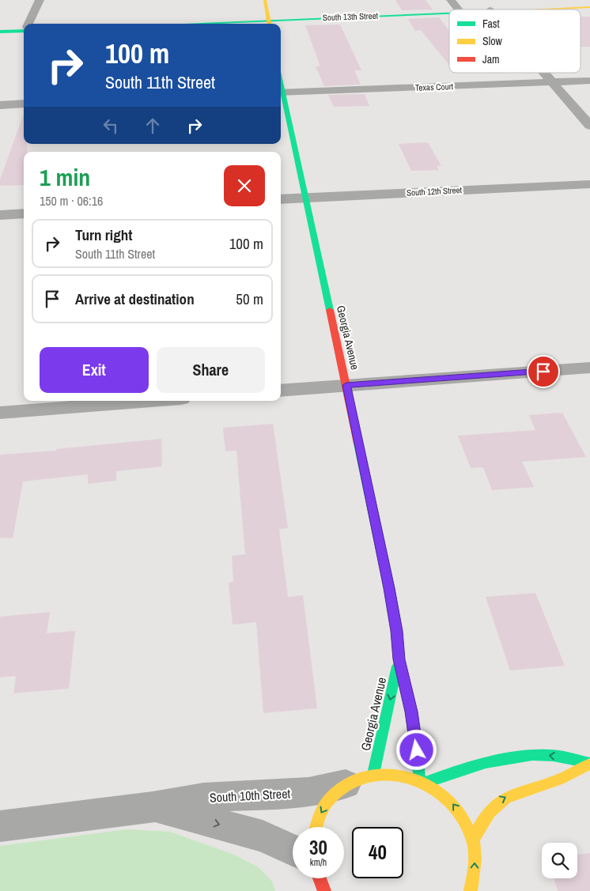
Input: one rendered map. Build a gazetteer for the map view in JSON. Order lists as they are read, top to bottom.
{
  "streets": {
    "street": [
      "South 13th Street",
      "Texas Court",
      "South 12th Street",
      "Georgia Avenue",
      "South 10th Street"
    ]
  },
  "crossings": [
    ["South 12th Street", "Georgia Avenue"],
    ["Georgia Avenue", "South 10th Street"]
  ],
  "legend": ["Fast", "Slow", "Jam"],
  "page": {
    "turn": ["100 m", "South 11th Street"],
    "heading": ["1 min", "150 m · 06:16"],
    "list": [
      {
        "name": "Turn right",
        "note": "South 11th Street",
        "value": "100 m"
      },
      {
        "name": "Arrive at destination",
        "value": "50 m"
      }
    ],
    "buttons": ["Exit", "Share"],
    "speed": "30 km/h",
    "limit": "40"
  }
}
